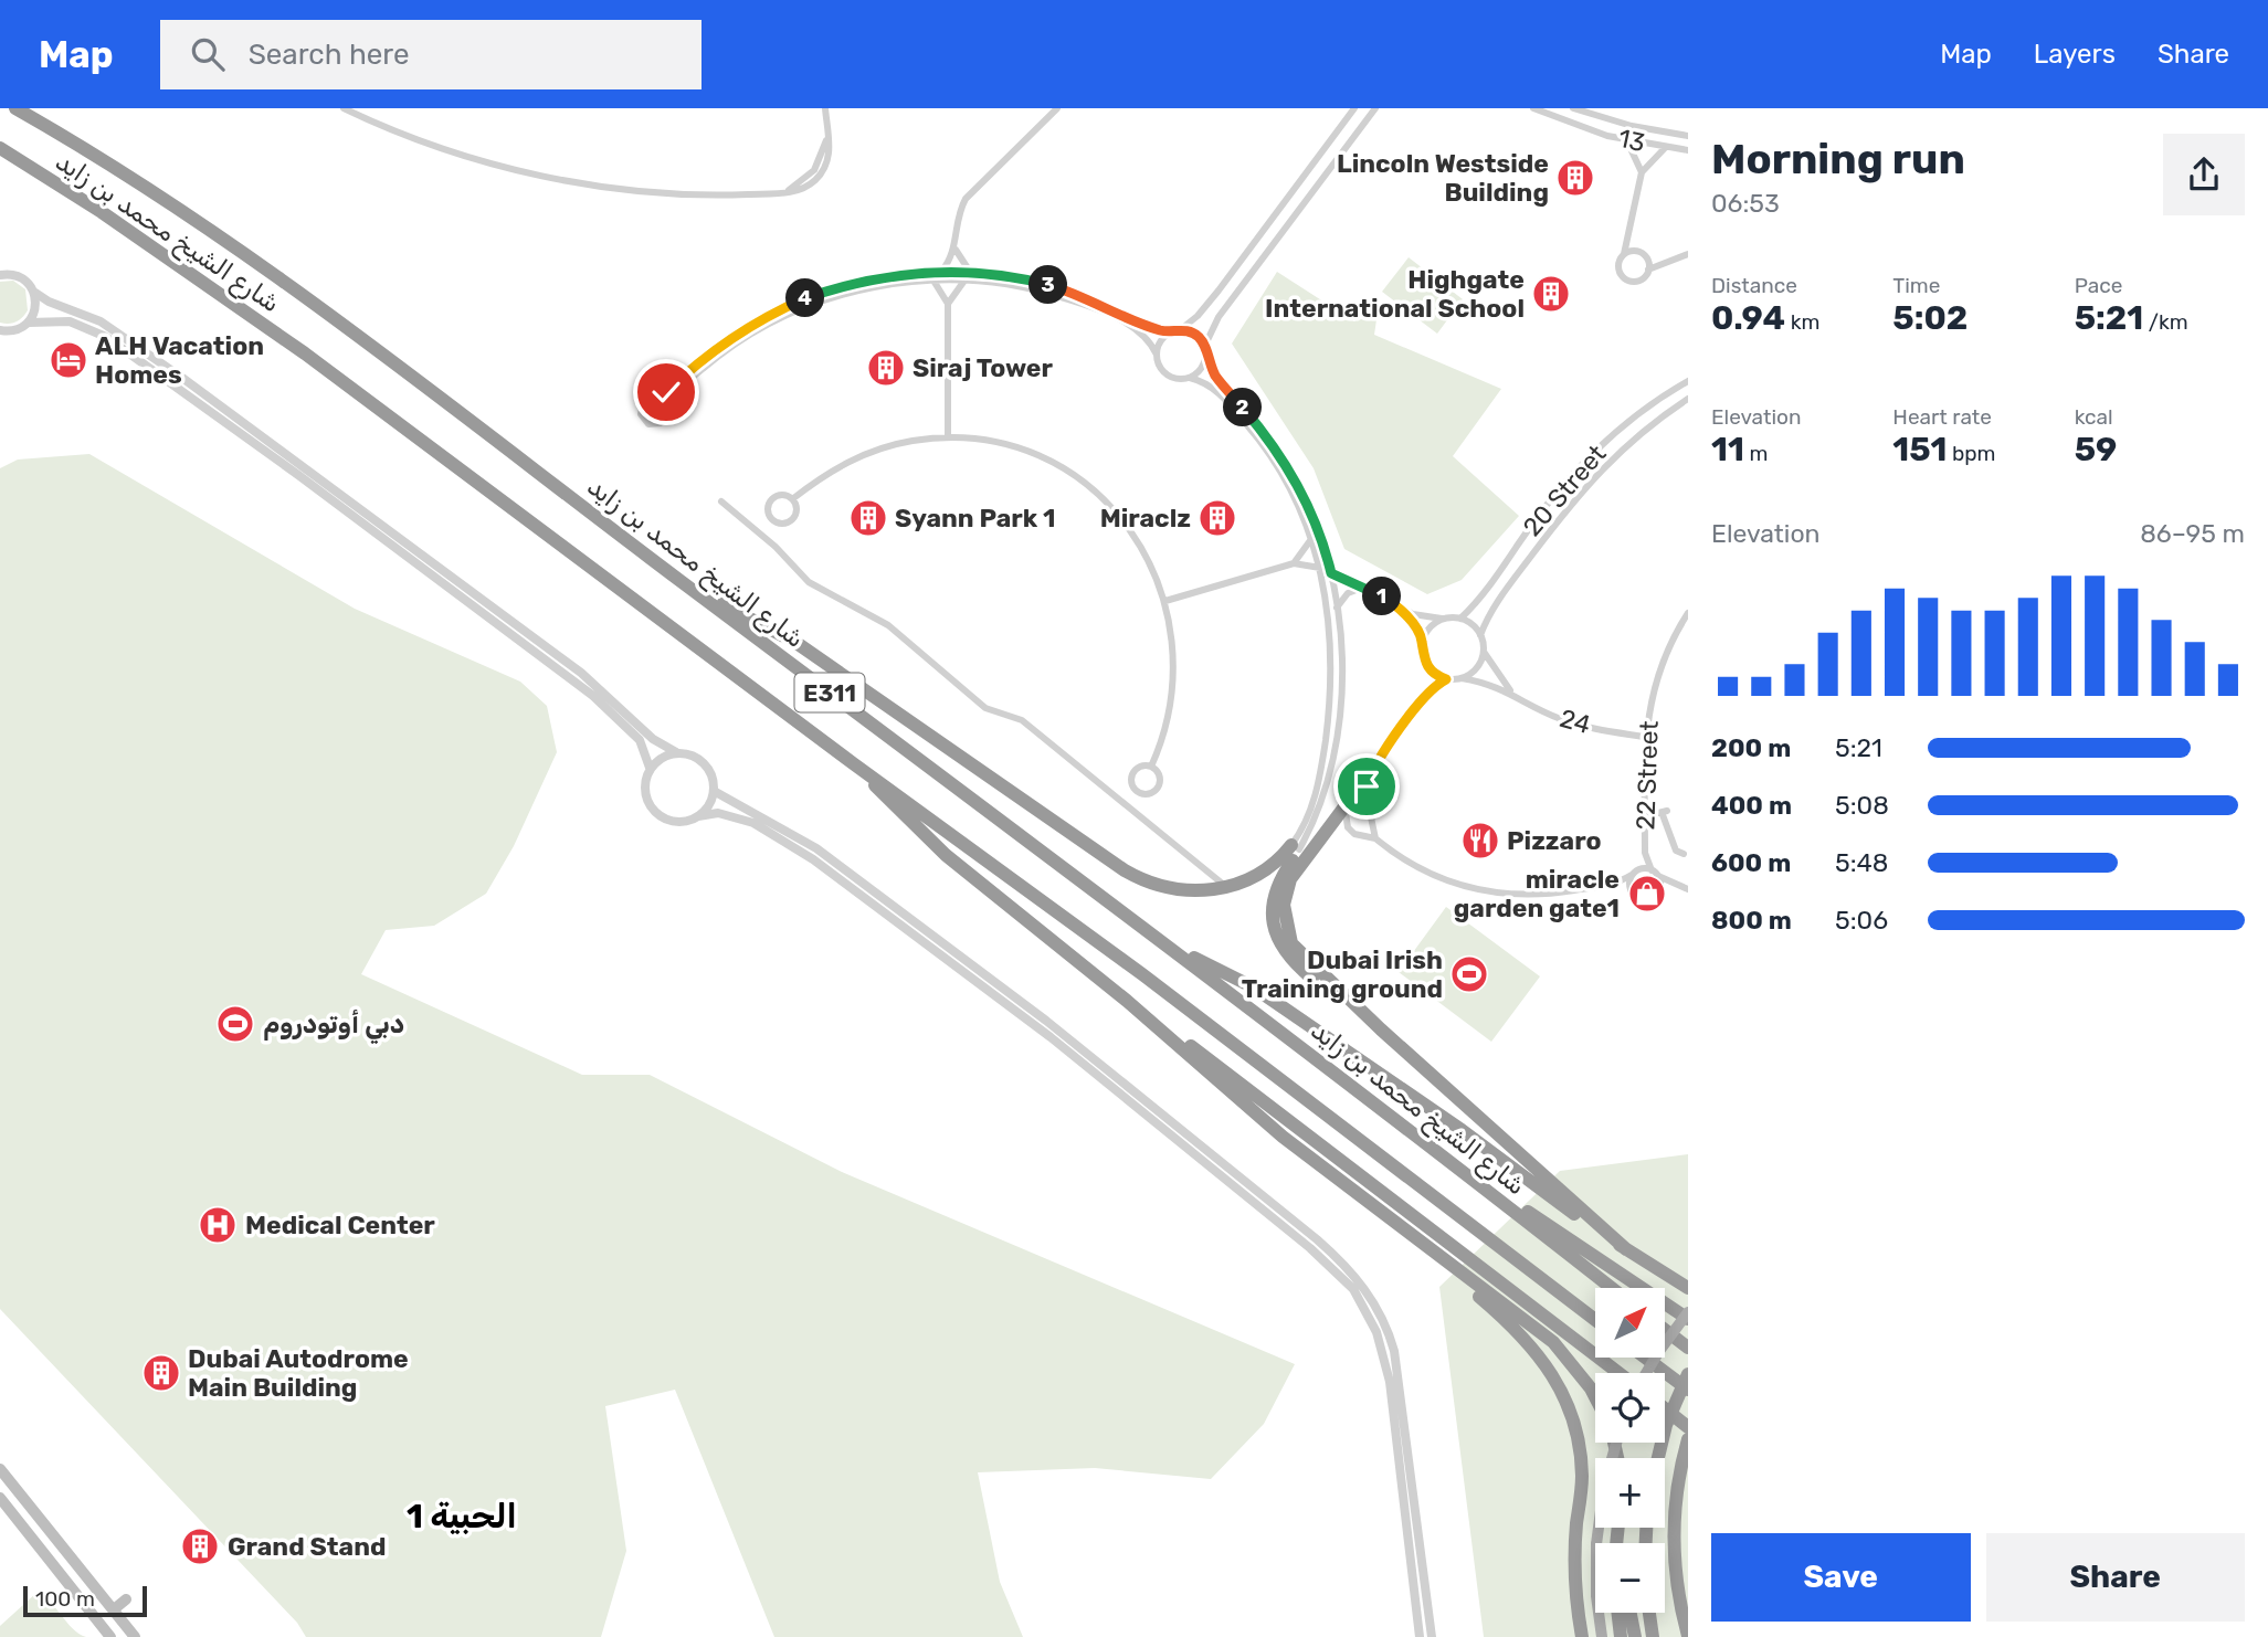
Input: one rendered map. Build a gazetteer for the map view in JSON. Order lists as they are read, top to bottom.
{
  "streets": {
    "highway": ["شارع الشيخ محمد بن زايد", "E311"],
    "street": [
      "13",
      "20 Street",
      "24",
      "22 Street"
    ]
  },
  "crossings": [
    ["20 Street", "24"],
    ["24", "22 Street"]
  ],
  "districts": ["الحبية 1"],
  "places": {
    "building": [
      "Lincoln Westside Building",
      "Highgate International School",
      "Siraj Tower",
      "Syann Park 1",
      "Miraclz",
      "Dubai Autodrome Main Building",
      "Grand Stand"
    ],
    "hotel": ["ALH Vacation Homes"],
    "restaurant": ["Pizzaro"],
    "shop": ["miracle garden gate1"],
    "sports": ["Dubai Irish Training ground", "دبي أوتودروم"],
    "hospital": ["Medical Center"]
  },
  "scale_bar": "100 m",
  "north": "top right",
  "page": {
    "header": "Map",
    "search": "Search here",
    "nav": ["Map", "Layers", "Share"],
    "heading": ["Morning run", "06:53"],
    "stats": [
      ["Distance", "0.94 km"],
      ["Time", "5:02"],
      ["Pace", "5:21 /km"],
      ["Elevation", "11 m"],
      ["Heart rate", "151 bpm"],
      ["kcal", "59"]
    ],
    "pins": [
      "3",
      "4",
      "2",
      "1"
    ],
    "chart": ["Elevation", "86–95 m"],
    "list": [
      {
        "name": "200 m",
        "note": "5:21"
      },
      {
        "name": "400 m",
        "note": "5:08"
      },
      {
        "name": "600 m",
        "note": "5:48"
      },
      {
        "name": "800 m",
        "note": "5:06"
      }
    ],
    "map_buttons": ["+", "−"],
    "buttons": ["Save", "Share"],
    "scale": "100 m"
  }
}
